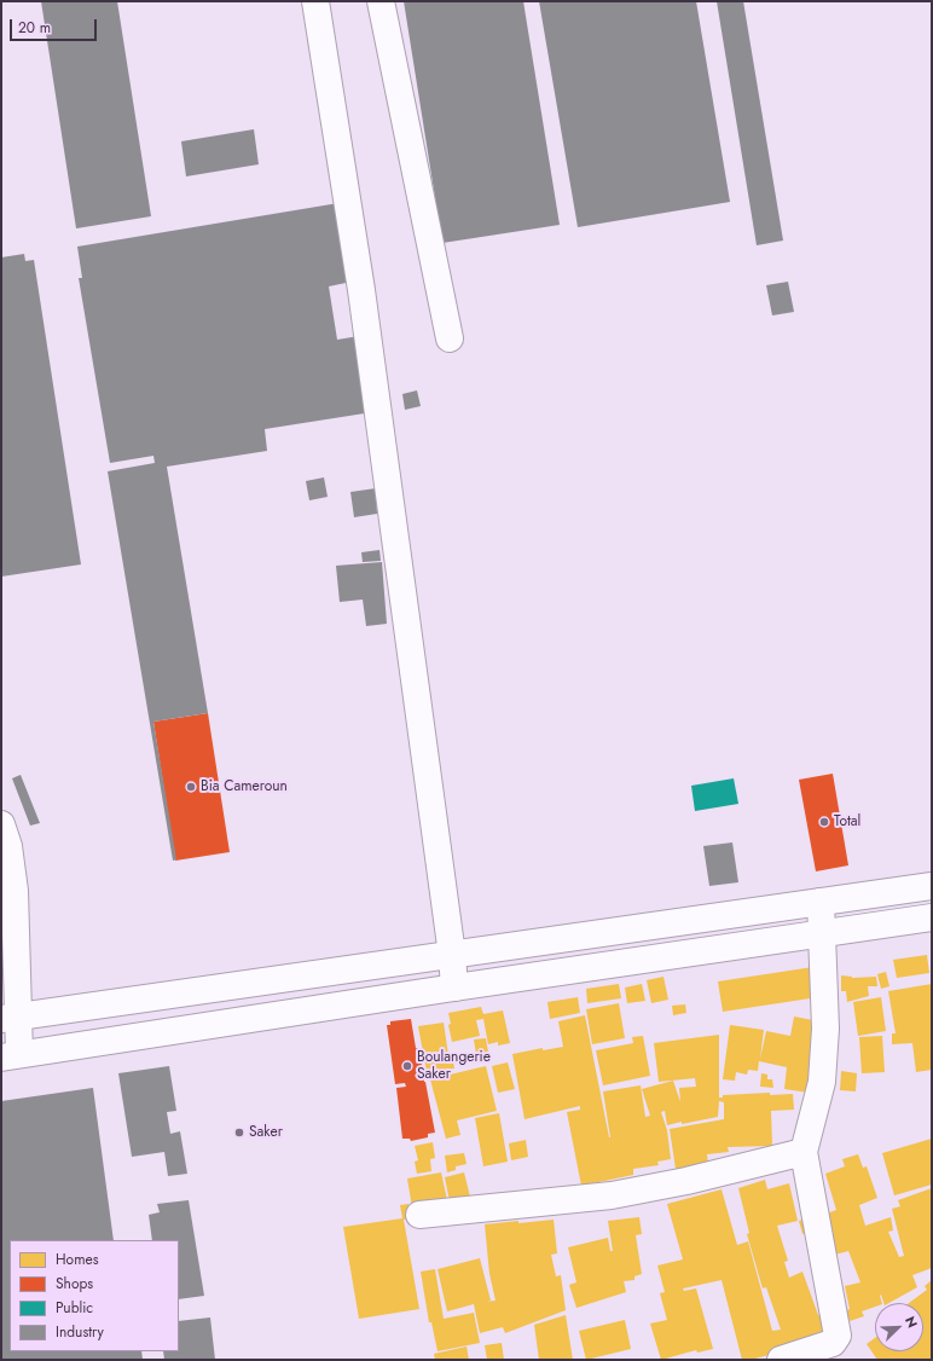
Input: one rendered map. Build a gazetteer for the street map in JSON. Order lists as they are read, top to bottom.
{
  "places": [
    "Bia Cameroun",
    "Total",
    "Boulangerie Saker",
    "Saker"
  ],
  "legend": [
    "Homes",
    "Shops",
    "Public",
    "Industry"
  ],
  "scale_bar": "20 m",
  "north": "top right"
}
